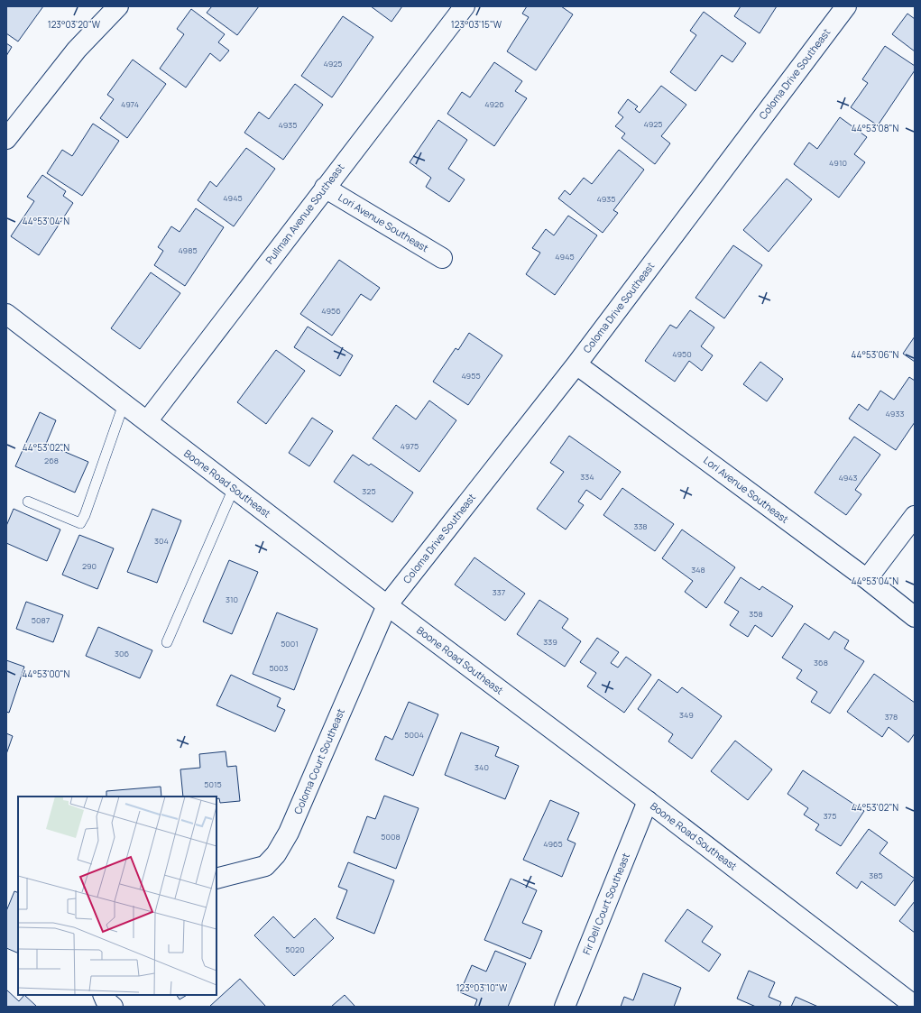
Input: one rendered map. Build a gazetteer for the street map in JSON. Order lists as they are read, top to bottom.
{
  "streets": {
    "street": [
      "Coloma Drive Southeast",
      "Pullman Avenue Southeast",
      "Lori Avenue Southeast",
      "Boone Road Southeast",
      "Coloma Court Southeast",
      "Fir Dell Court Southeast"
    ]
  },
  "crossings": [
    ["Coloma Drive Southeast", "Lori Avenue Southeast"],
    ["Coloma Drive Southeast", "Boone Road Southeast"],
    ["Coloma Drive Southeast", "Coloma Court Southeast"],
    ["Pullman Avenue Southeast", "Lori Avenue Southeast"],
    ["Pullman Avenue Southeast", "Boone Road Southeast"],
    ["Boone Road Southeast", "Coloma Court Southeast"],
    ["Boone Road Southeast", "Fir Dell Court Southeast"]
  ],
  "house_numbers": [
    "4925",
    "4974",
    "4926",
    "4925",
    "4935",
    "4910",
    "4945",
    "4935",
    "4985",
    "4945",
    "4956",
    "4950",
    "4955",
    "4933",
    "4975",
    "268",
    "334",
    "4943",
    "325",
    "338",
    "304",
    "290",
    "348",
    "337",
    "310",
    "358",
    "5087",
    "339",
    "5001",
    "306",
    "368",
    "5003",
    "349",
    "378",
    "5004",
    "340",
    "5015",
    "375",
    "5008",
    "4965",
    "385",
    "5020"
  ],
  "coordinates": [
    "123°03'20\"W",
    "123°03'15\"W",
    "44°53'08\"N",
    "44°53'04\"N",
    "44°53'06\"N",
    "44°53'02\"N",
    "44°53'00\"N",
    "123°03'10\"W"
  ]
}
